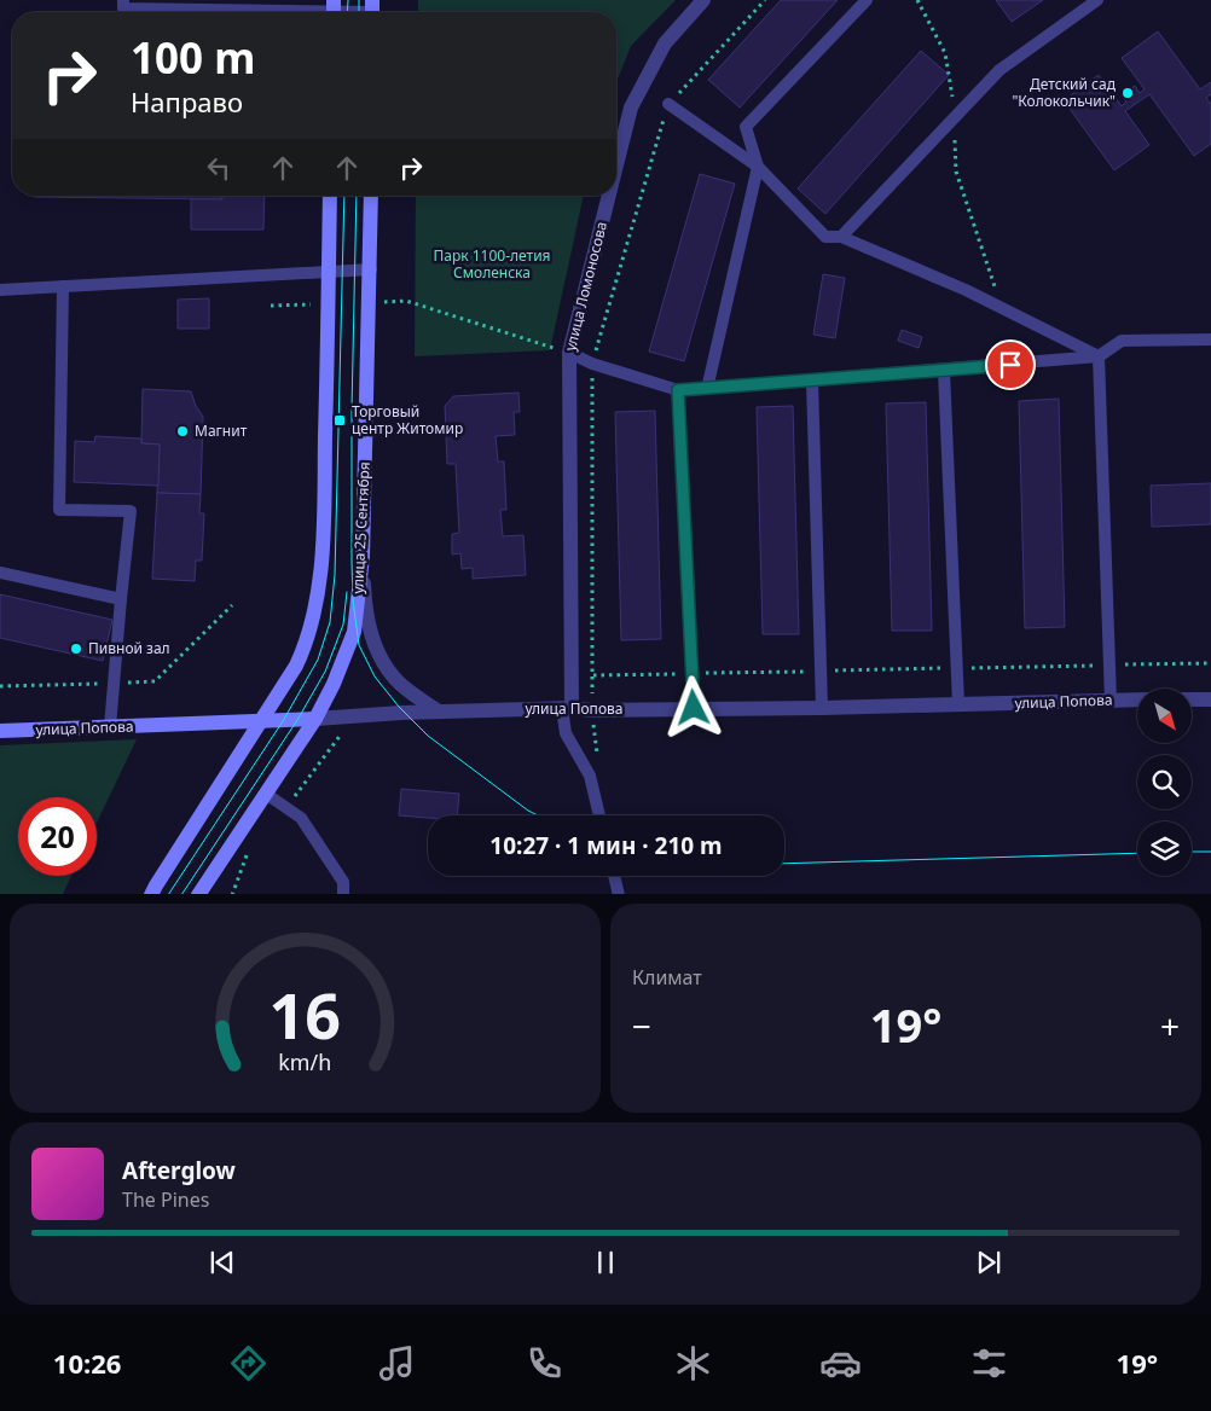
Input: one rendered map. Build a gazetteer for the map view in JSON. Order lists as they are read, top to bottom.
{
  "streets": {
    "main road": ["улица 25 Сентября", "улица Попова"],
    "street": ["улица Ломоносова"]
  },
  "crossings": [
    ["улица Ломоносова", "улица Попова"],
    ["улица 25 Сентября", "улица Попова"]
  ],
  "parks": ["Парк 1100-летия Смоленска"],
  "places": {
    "other": ["Детский сад \"Колокольчик\"", "Магнит", "Пивной зал"],
    "transit": ["Торговый центр Житомир"]
  },
  "north": "bottom right",
  "page": {
    "turn": ["100 m", "Направо"],
    "limit": "20",
    "trip": "10:27 · 1 мин · 210 m",
    "tile": "Климат",
    "heat": ["−", "19°", "+"],
    "song": ["Afterglow", "The Pines"],
    "tabs": ["10:26", "19°"],
    "gauge": ["16", "km/h"]
  }
}
